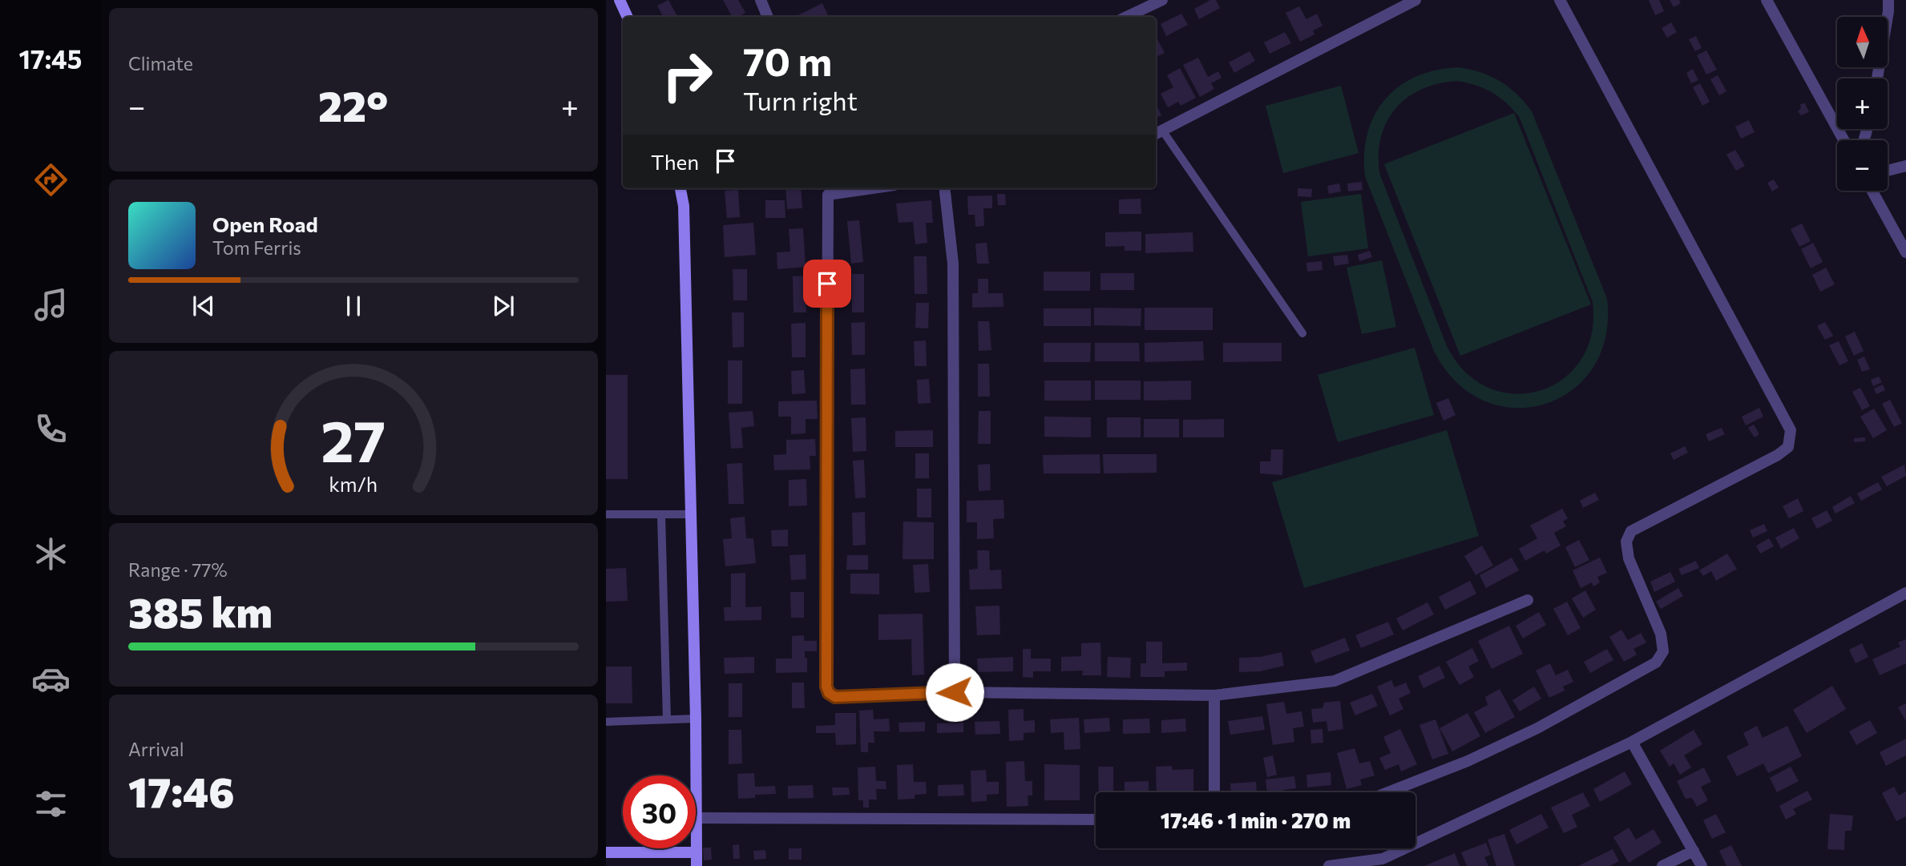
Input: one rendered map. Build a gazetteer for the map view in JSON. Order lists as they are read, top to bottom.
{
  "north": "top",
  "page": {
    "tabs": "17:45",
    "tile": [
      "Climate",
      ["Range · 77%", "385 km"],
      ["Arrival", "17:46"]
    ],
    "map_buttons": ["+", "−"],
    "turn": ["70 m", "Turn right"],
    "heat": ["−", "22°", "+"],
    "then": "Then",
    "song": ["Open Road", "Tom Ferris"],
    "limit": "30",
    "trip": "17:46 · 1 min · 270 m",
    "gauge": ["27", "km/h"]
  }
}
